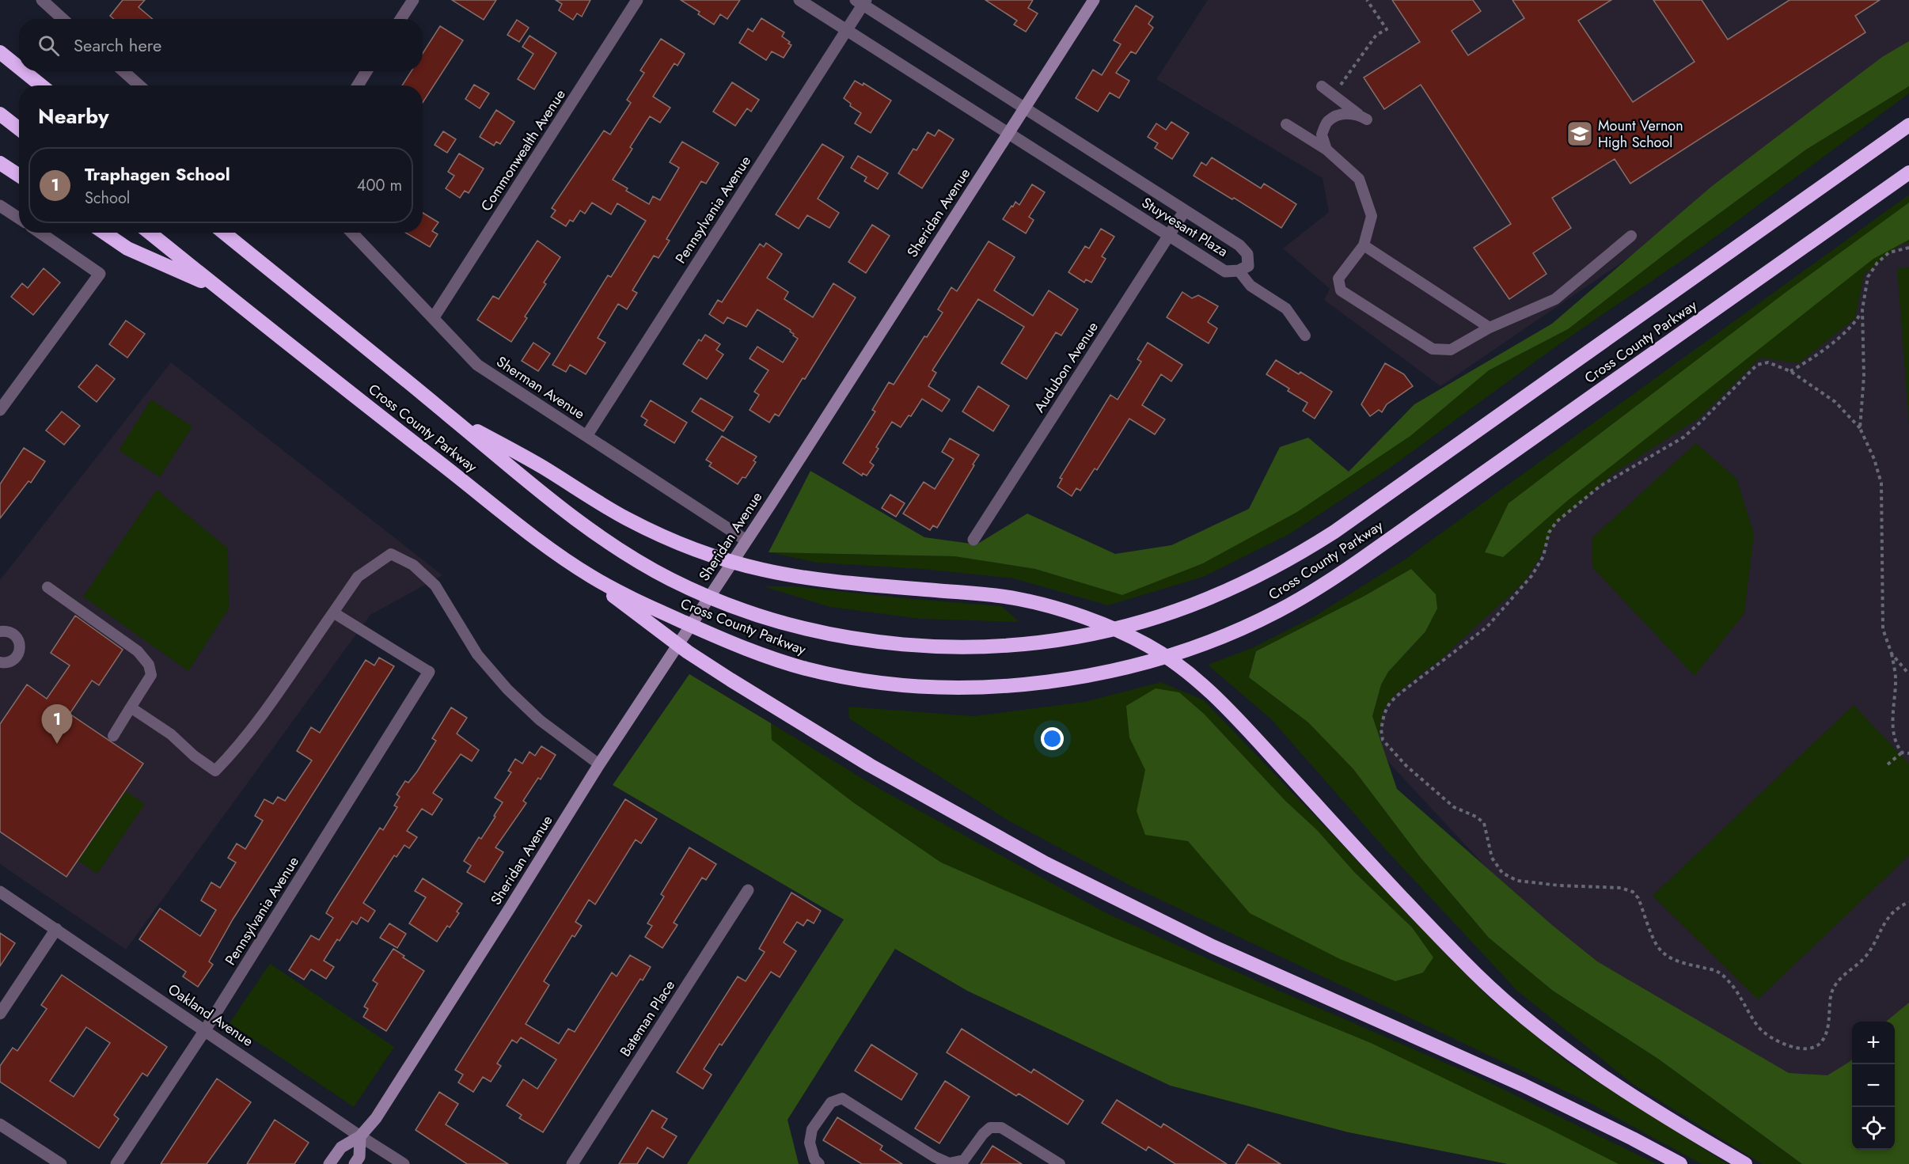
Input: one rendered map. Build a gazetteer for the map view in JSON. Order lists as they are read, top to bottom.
{
  "streets": {
    "highway": ["Cross County Parkway"],
    "street": [
      "Commonwealth Avenue",
      "Pennsylvania Avenue",
      "Sheridan Avenue",
      "Stuyvesant Plaza",
      "Audubon Avenue",
      "Sherman Avenue",
      "Oakland Avenue",
      "Bateman Place"
    ]
  },
  "crossings": [
    ["Commonwealth Avenue", "Sherman Avenue"],
    ["Pennsylvania Avenue", "Stuyvesant Plaza"],
    ["Pennsylvania Avenue", "Sherman Avenue"],
    ["Pennsylvania Avenue", "Oakland Avenue"],
    ["Sheridan Avenue", "Stuyvesant Plaza"],
    ["Sheridan Avenue", "Sherman Avenue"],
    ["Sheridan Avenue", "Oakland Avenue"],
    ["Stuyvesant Plaza", "Audubon Avenue"]
  ],
  "places": {
    "school or university": ["Mount Vernon High School"]
  },
  "page": {
    "search": "Search here",
    "heading": "Nearby",
    "list": [
      {
        "mark": "1",
        "name": "Traphagen School",
        "note": "School",
        "value": "400 m"
      }
    ],
    "pins": "1",
    "map_buttons": ["+", "−"]
  }
}
